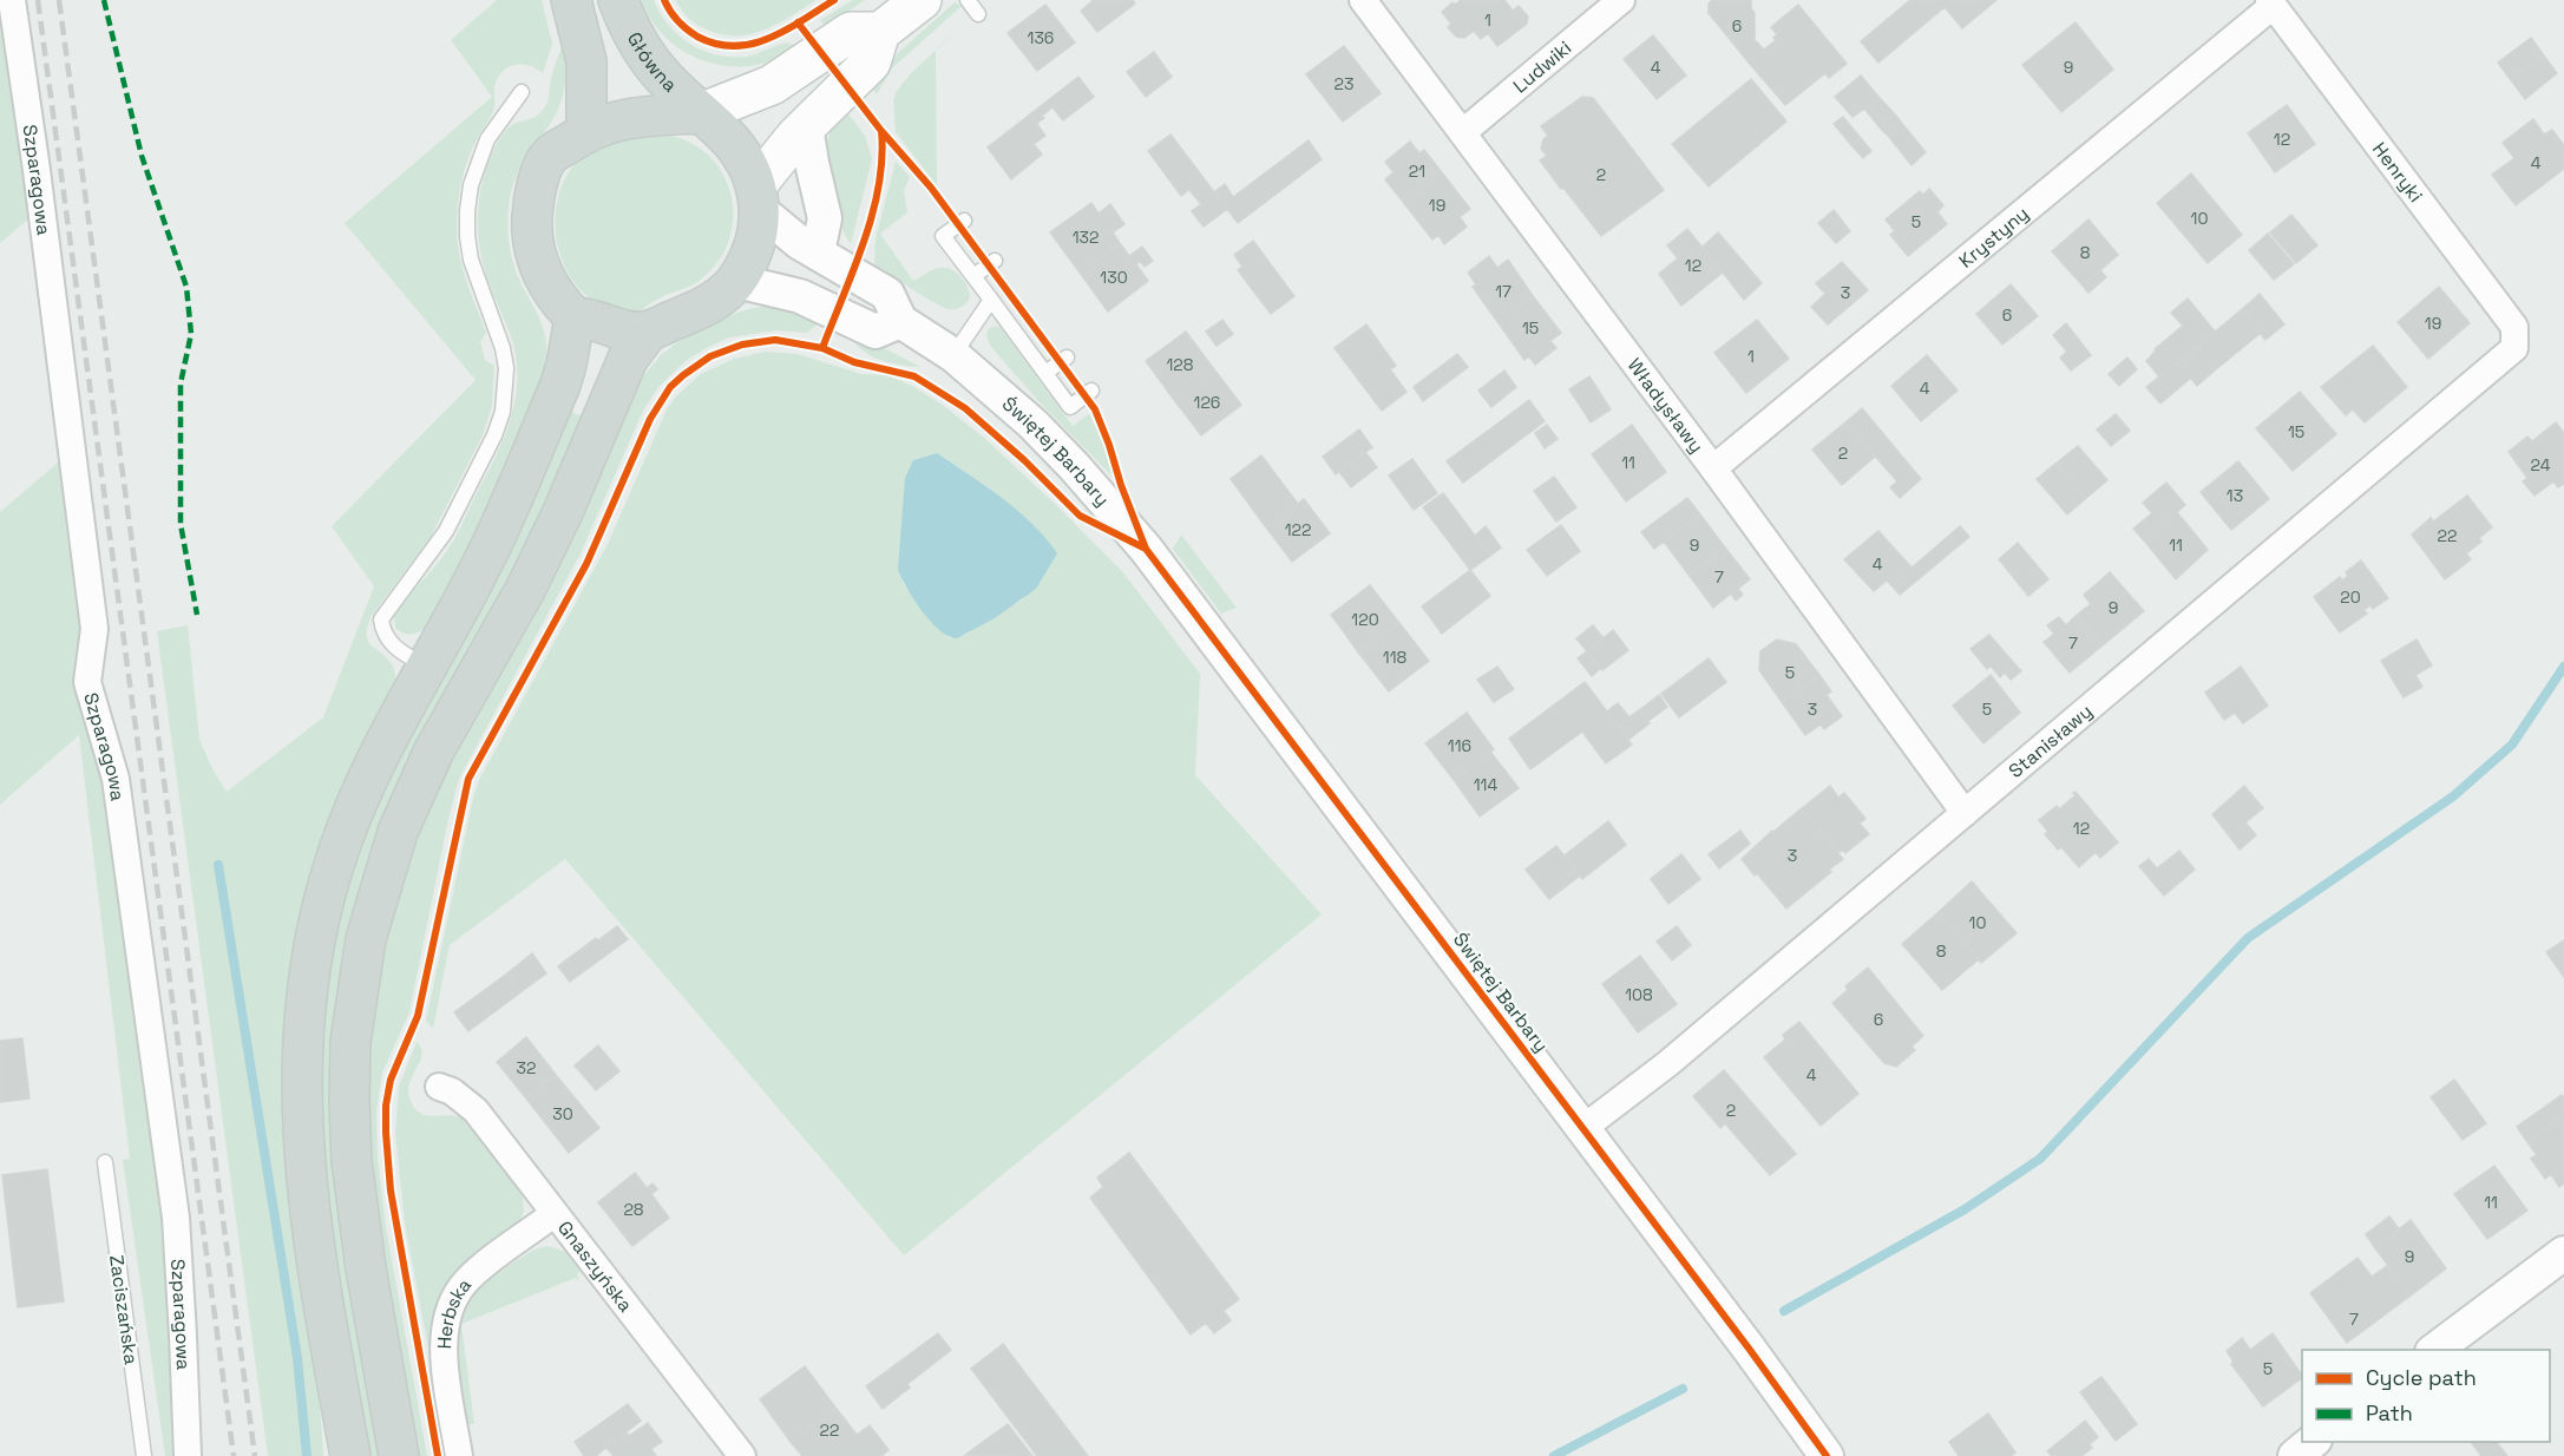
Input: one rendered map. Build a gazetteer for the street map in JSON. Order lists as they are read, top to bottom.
{
  "streets": {
    "main road": ["Główna"],
    "street": [
      "Ludwiki",
      "Henryki",
      "Szparagowa",
      "Krystyny",
      "Władysławy",
      "Świętej Barbary",
      "Stanisławy",
      "Gnaszyńska",
      "Herbska"
    ],
    "lane": ["Zaciszańska"]
  },
  "crossings": [
    ["Główna", "Świętej Barbary"],
    ["Ludwiki", "Władysławy"],
    ["Henryki", "Krystyny"],
    ["Henryki", "Stanisławy"],
    ["Krystyny", "Władysławy"],
    ["Władysławy", "Stanisławy"],
    ["Świętej Barbary", "Stanisławy"],
    ["Gnaszyńska", "Herbska"]
  ],
  "house_numbers": [
    "1",
    "6",
    "136",
    "4",
    "9",
    "23",
    "12",
    "4",
    "21",
    "2",
    "19",
    "10",
    "5",
    "132",
    "8",
    "12",
    "130",
    "17",
    "3",
    "6",
    "19",
    "15",
    "1",
    "128",
    "4",
    "126",
    "15",
    "2",
    "11",
    "24",
    "13",
    "122",
    "22",
    "9",
    "11",
    "4",
    "7",
    "20",
    "9",
    "120",
    "7",
    "118",
    "5",
    "3",
    "5",
    "116",
    "114",
    "12",
    "3",
    "10",
    "8",
    "108",
    "6",
    "32",
    "4",
    "2",
    "30",
    "11",
    "28",
    "9",
    "7",
    "5",
    "22"
  ],
  "legend": ["Cycle path", "Path"]
}
